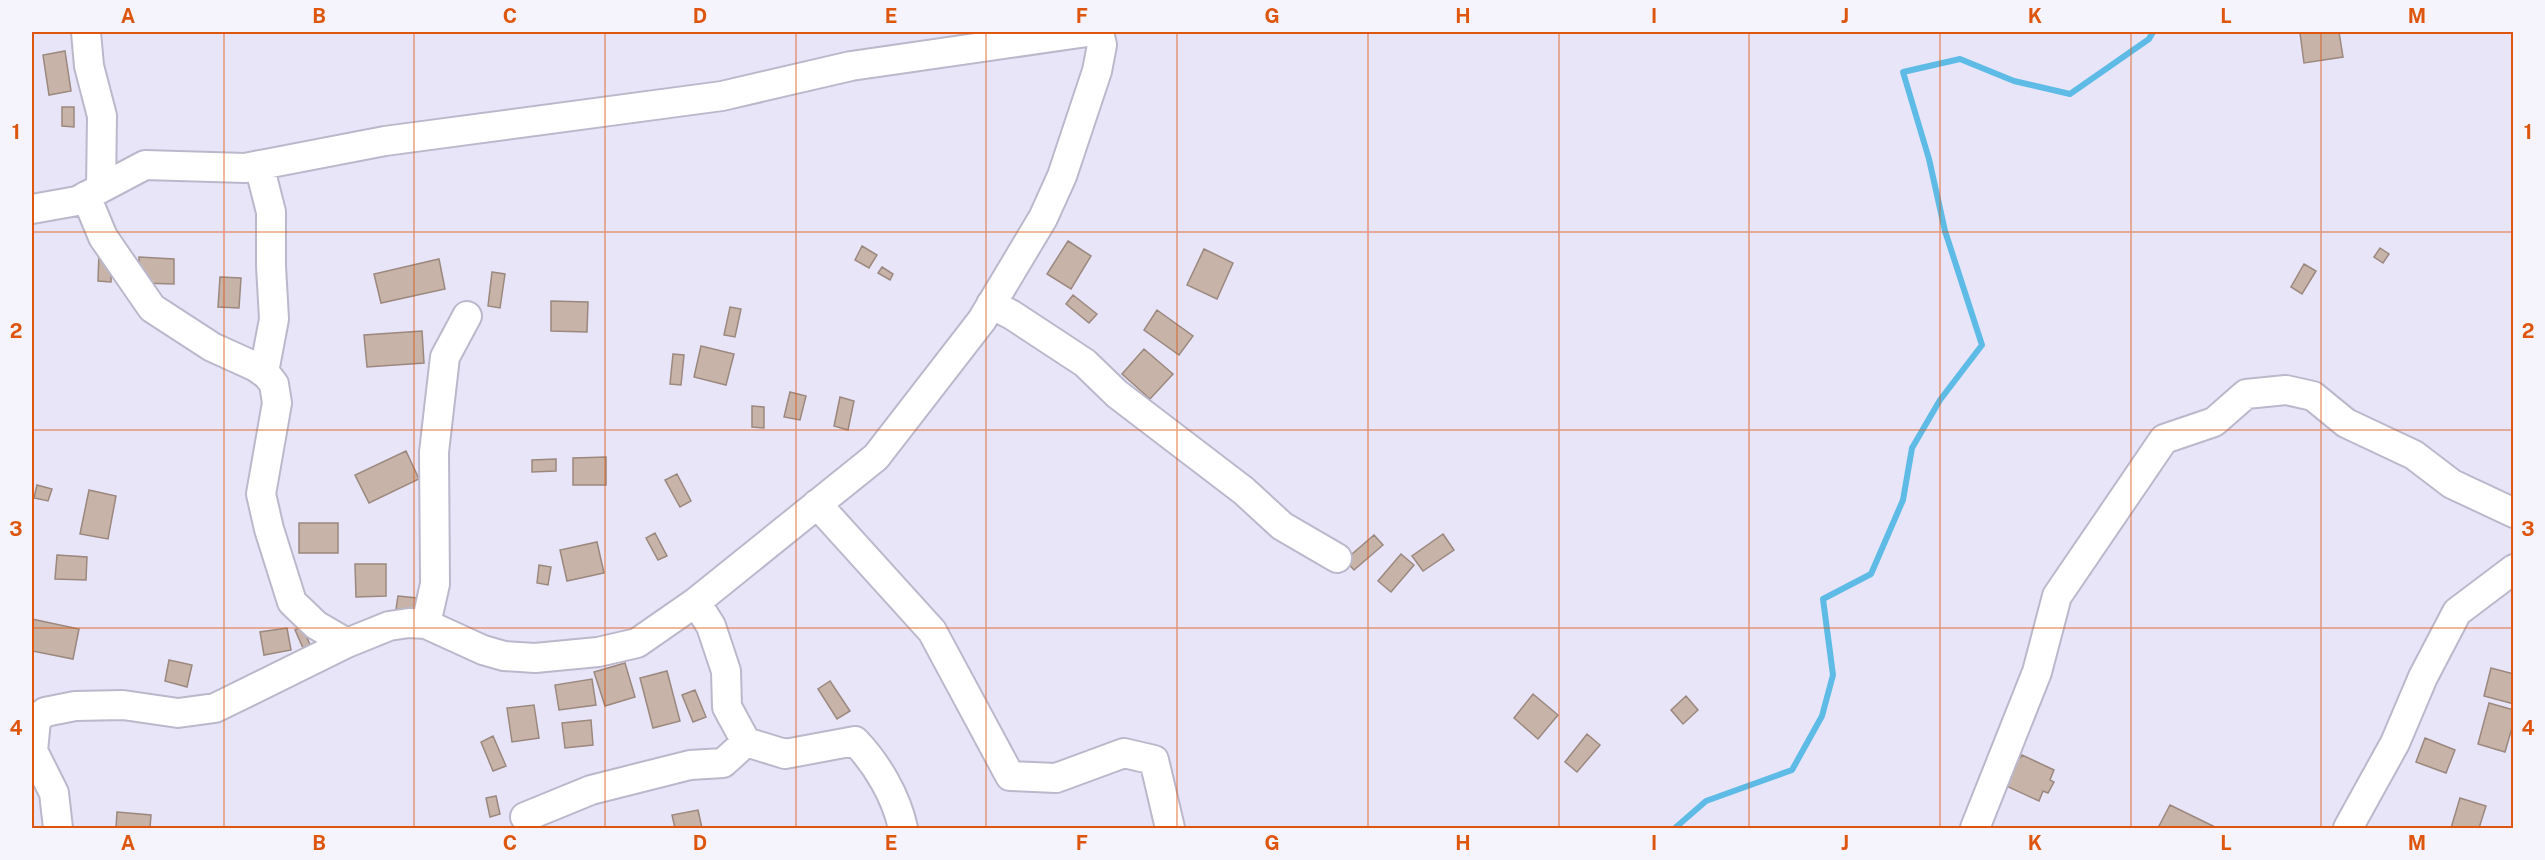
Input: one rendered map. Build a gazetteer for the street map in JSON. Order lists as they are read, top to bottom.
{
  "grid": {
    "columns": [
      "A",
      "B",
      "C",
      "D",
      "E",
      "F",
      "G",
      "H",
      "I",
      "J",
      "K",
      "L",
      "M"
    ],
    "rows": [
      "1",
      "2",
      "3",
      "4"
    ]
  }
}
